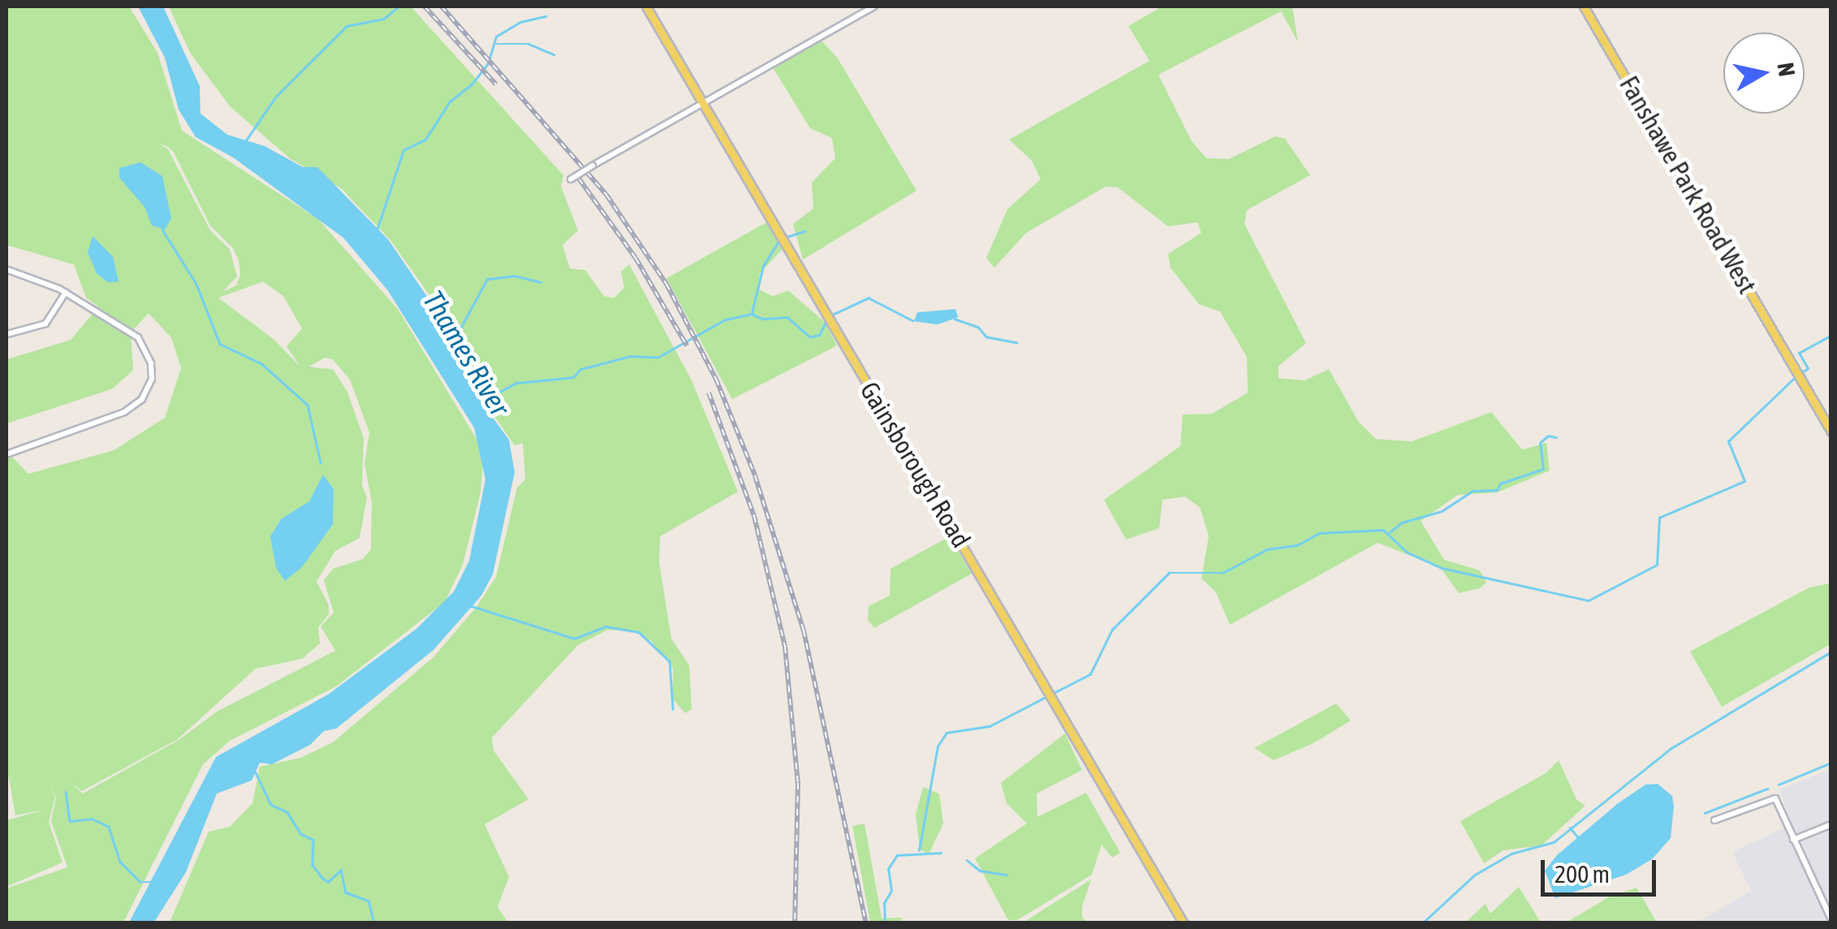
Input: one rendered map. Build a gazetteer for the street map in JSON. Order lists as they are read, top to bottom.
{
  "streets": {
    "main road": ["Fanshawe Park Road West", "Gainsborough Road"]
  },
  "water": ["Thames River"],
  "scale_bar": "200 m",
  "north": "right"
}
